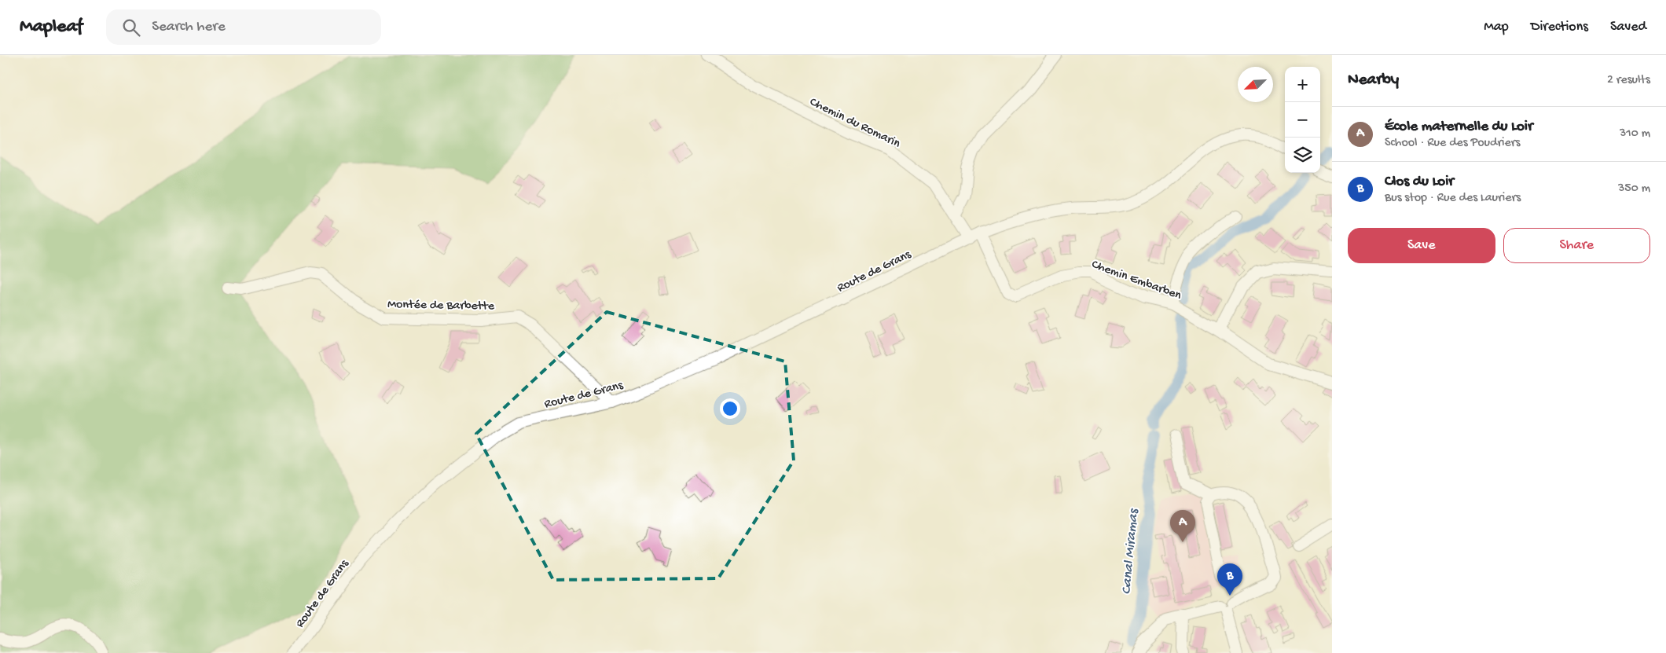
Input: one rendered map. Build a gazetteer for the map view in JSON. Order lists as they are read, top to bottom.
{
  "streets": {
    "street": [
      "Chemin du Romarin",
      "Route de Grans",
      "Chemin Embarben",
      "Montée de Barbette"
    ]
  },
  "crossings": [
    ["Chemin du Romarin", "Route de Grans"],
    ["Route de Grans", "Chemin Embarben"],
    ["Route de Grans", "Montée de Barbette"]
  ],
  "water": ["Canal Miramas"],
  "north": "bottom left",
  "page": {
    "header": "Mapleaf",
    "search": "Search here",
    "nav": ["Map", "Directions", "Saved"],
    "heading": ["Nearby", "2 results"],
    "map_buttons": ["+", "−"],
    "list": [
      {
        "mark": "A",
        "name": "École maternelle du Loir",
        "note": "School · Rue des Poudriers",
        "value": "310 m"
      },
      {
        "mark": "B",
        "name": "Clos du Loir",
        "note": "Bus stop · Rue des Lauriers",
        "value": "350 m"
      }
    ],
    "buttons": ["Save", "Share"],
    "pins": ["A", "B"]
  }
}
